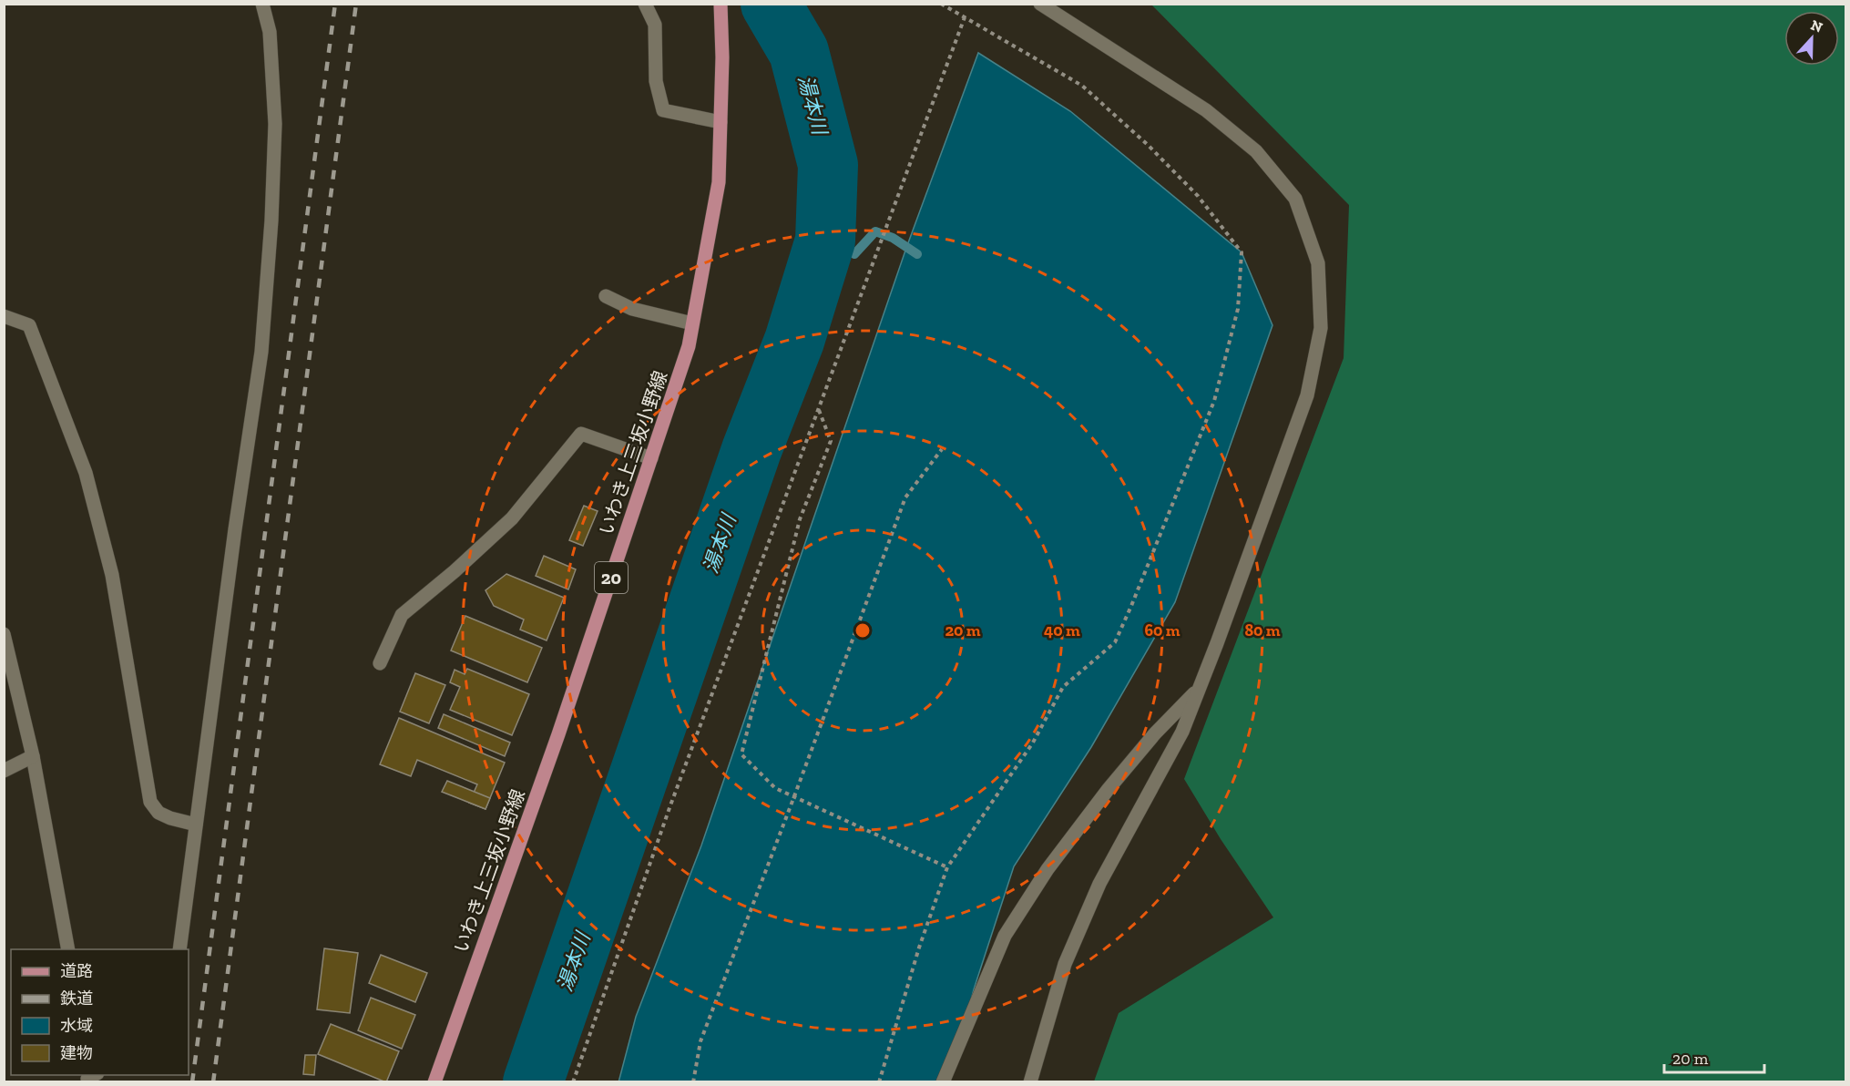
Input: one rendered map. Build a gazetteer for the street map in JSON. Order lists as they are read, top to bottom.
{
  "streets": {
    "main road": ["いわき上三坂小野線", "20"]
  },
  "water": ["湯本川"],
  "legend": [
    "道路",
    "鉄道",
    "水域",
    "建物"
  ],
  "scale_bar": "20 m",
  "north": "top",
  "rings": [
    "20 m",
    "40 m",
    "60 m",
    "80 m"
  ]
}
